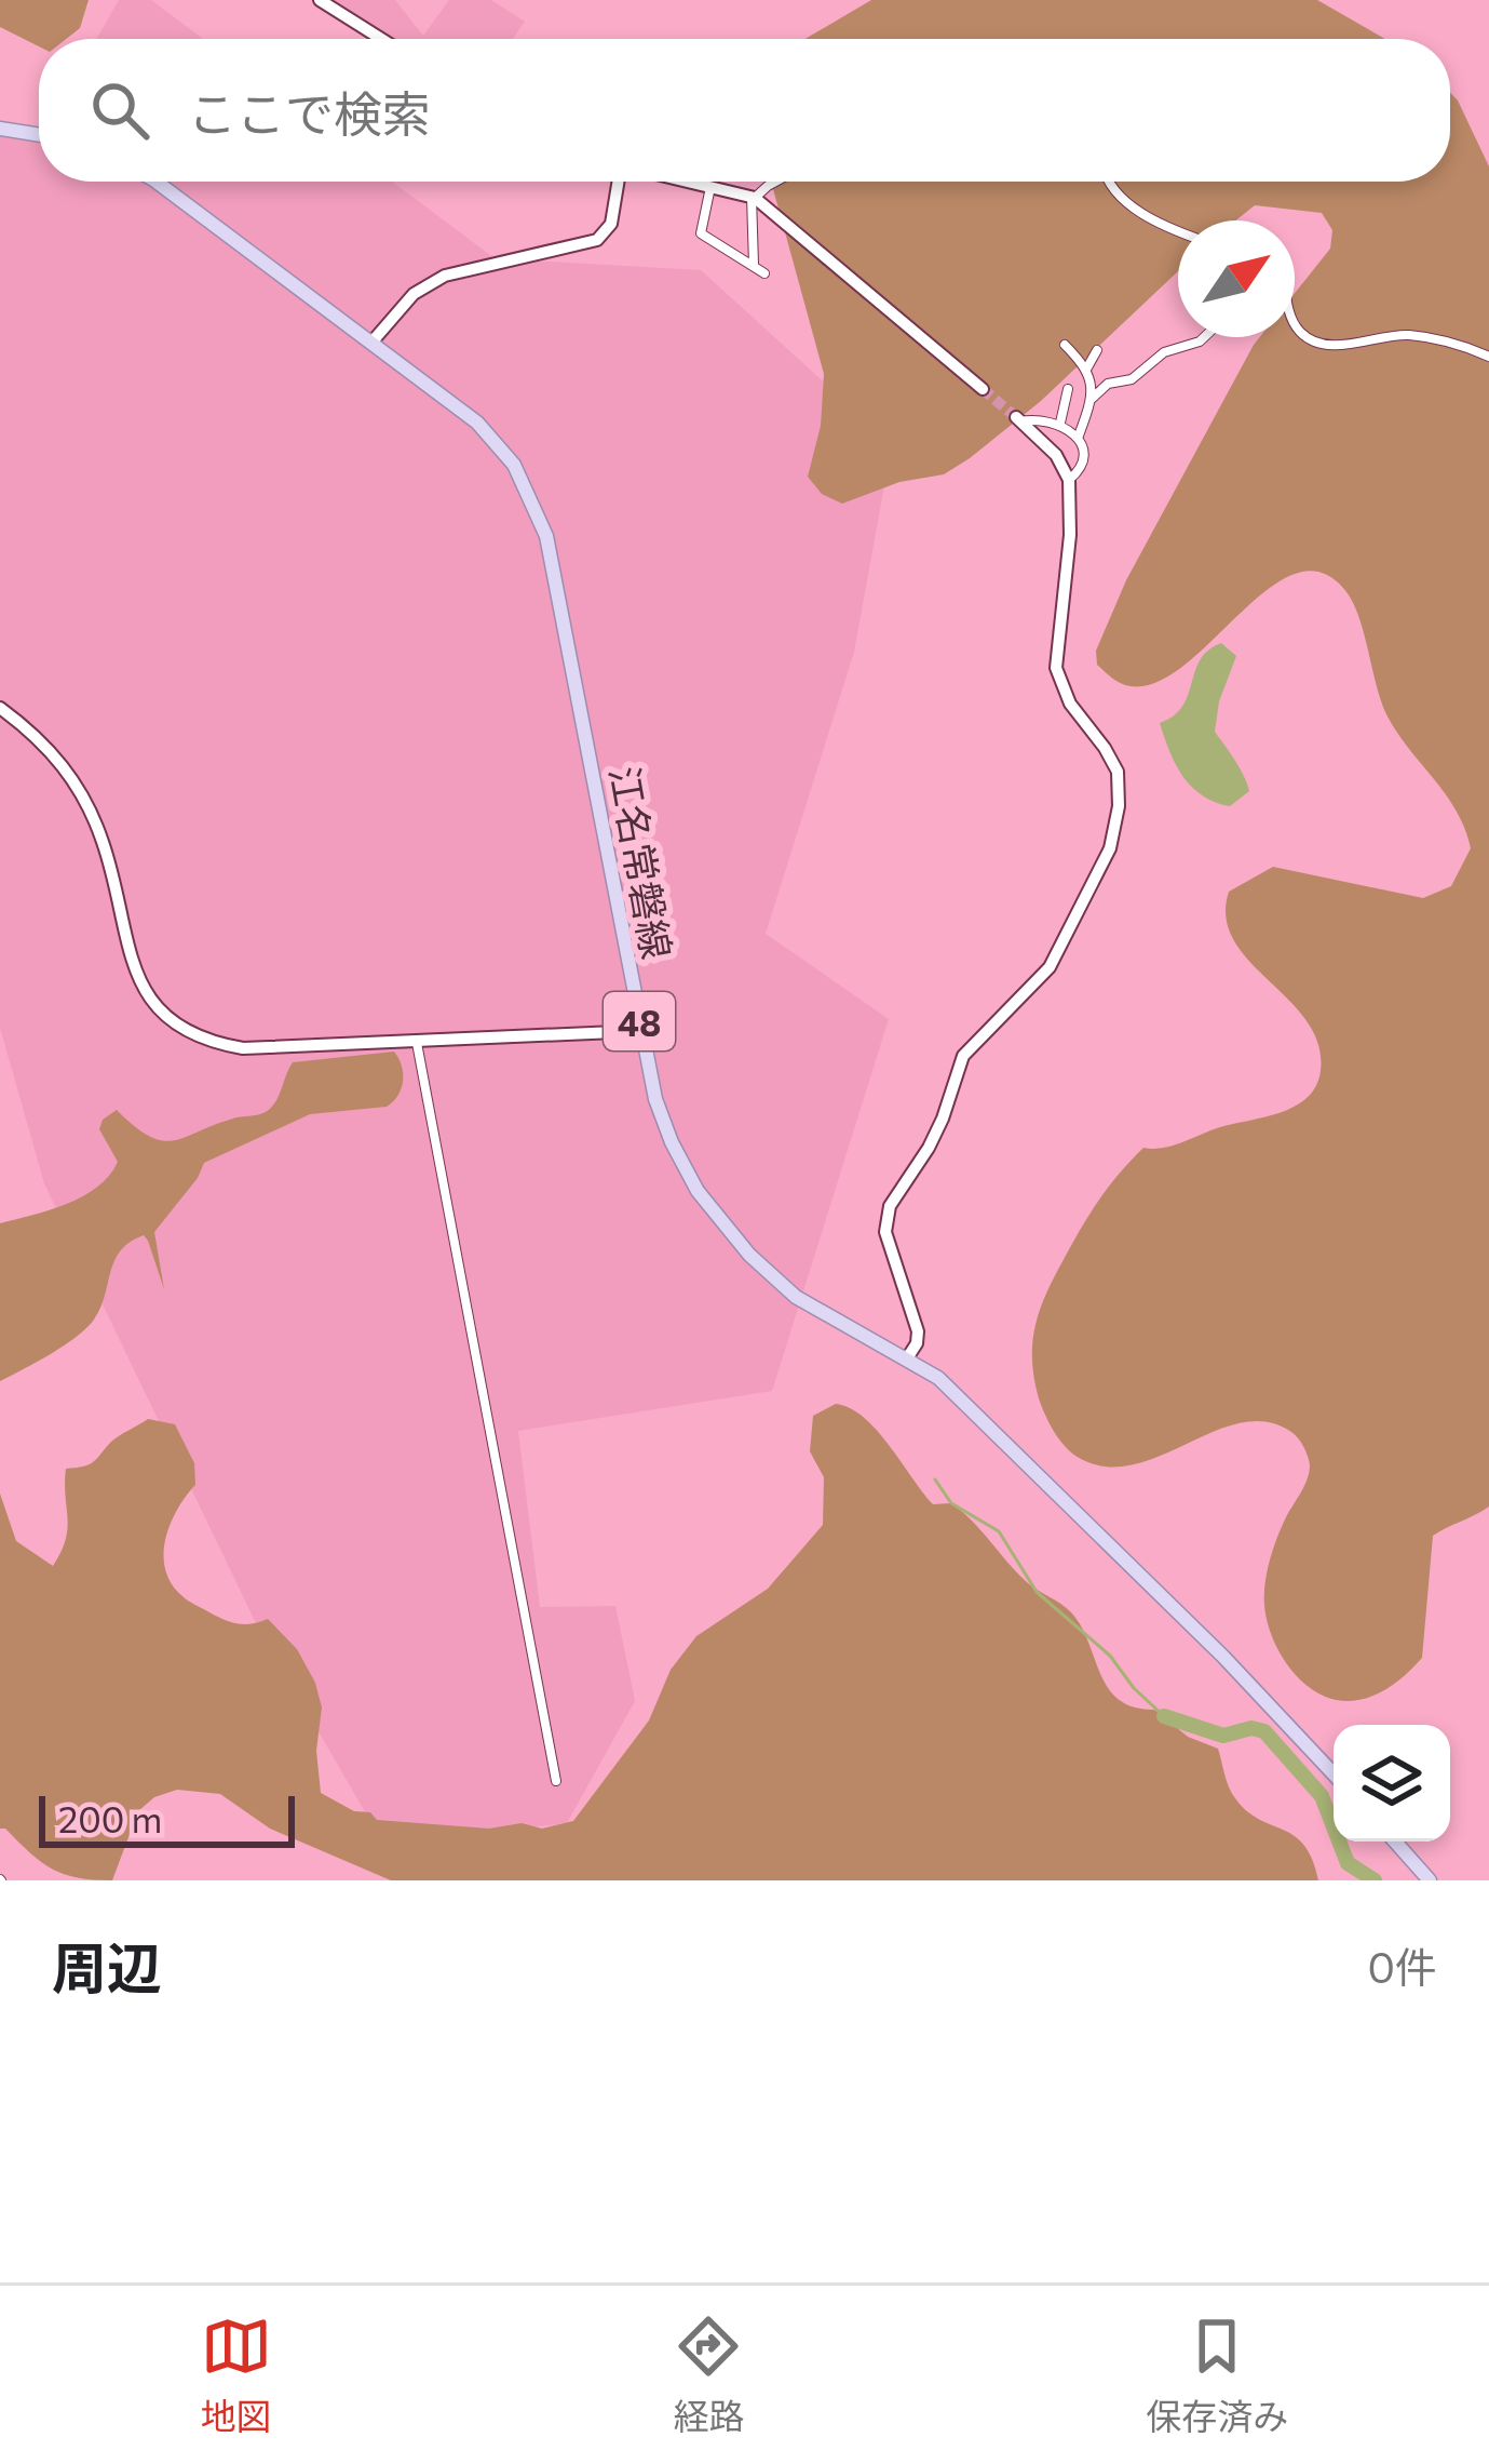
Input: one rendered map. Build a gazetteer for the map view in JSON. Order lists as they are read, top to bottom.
{
  "streets": {
    "main road": ["江名常磐線", "48"]
  },
  "scale_bar": "200 m",
  "north": "top right",
  "page": {
    "search": "ここで検索",
    "scale": "200 m",
    "heading": ["周辺", "0件"],
    "nav": ["地図", "経路", "保存済み"]
  }
}
